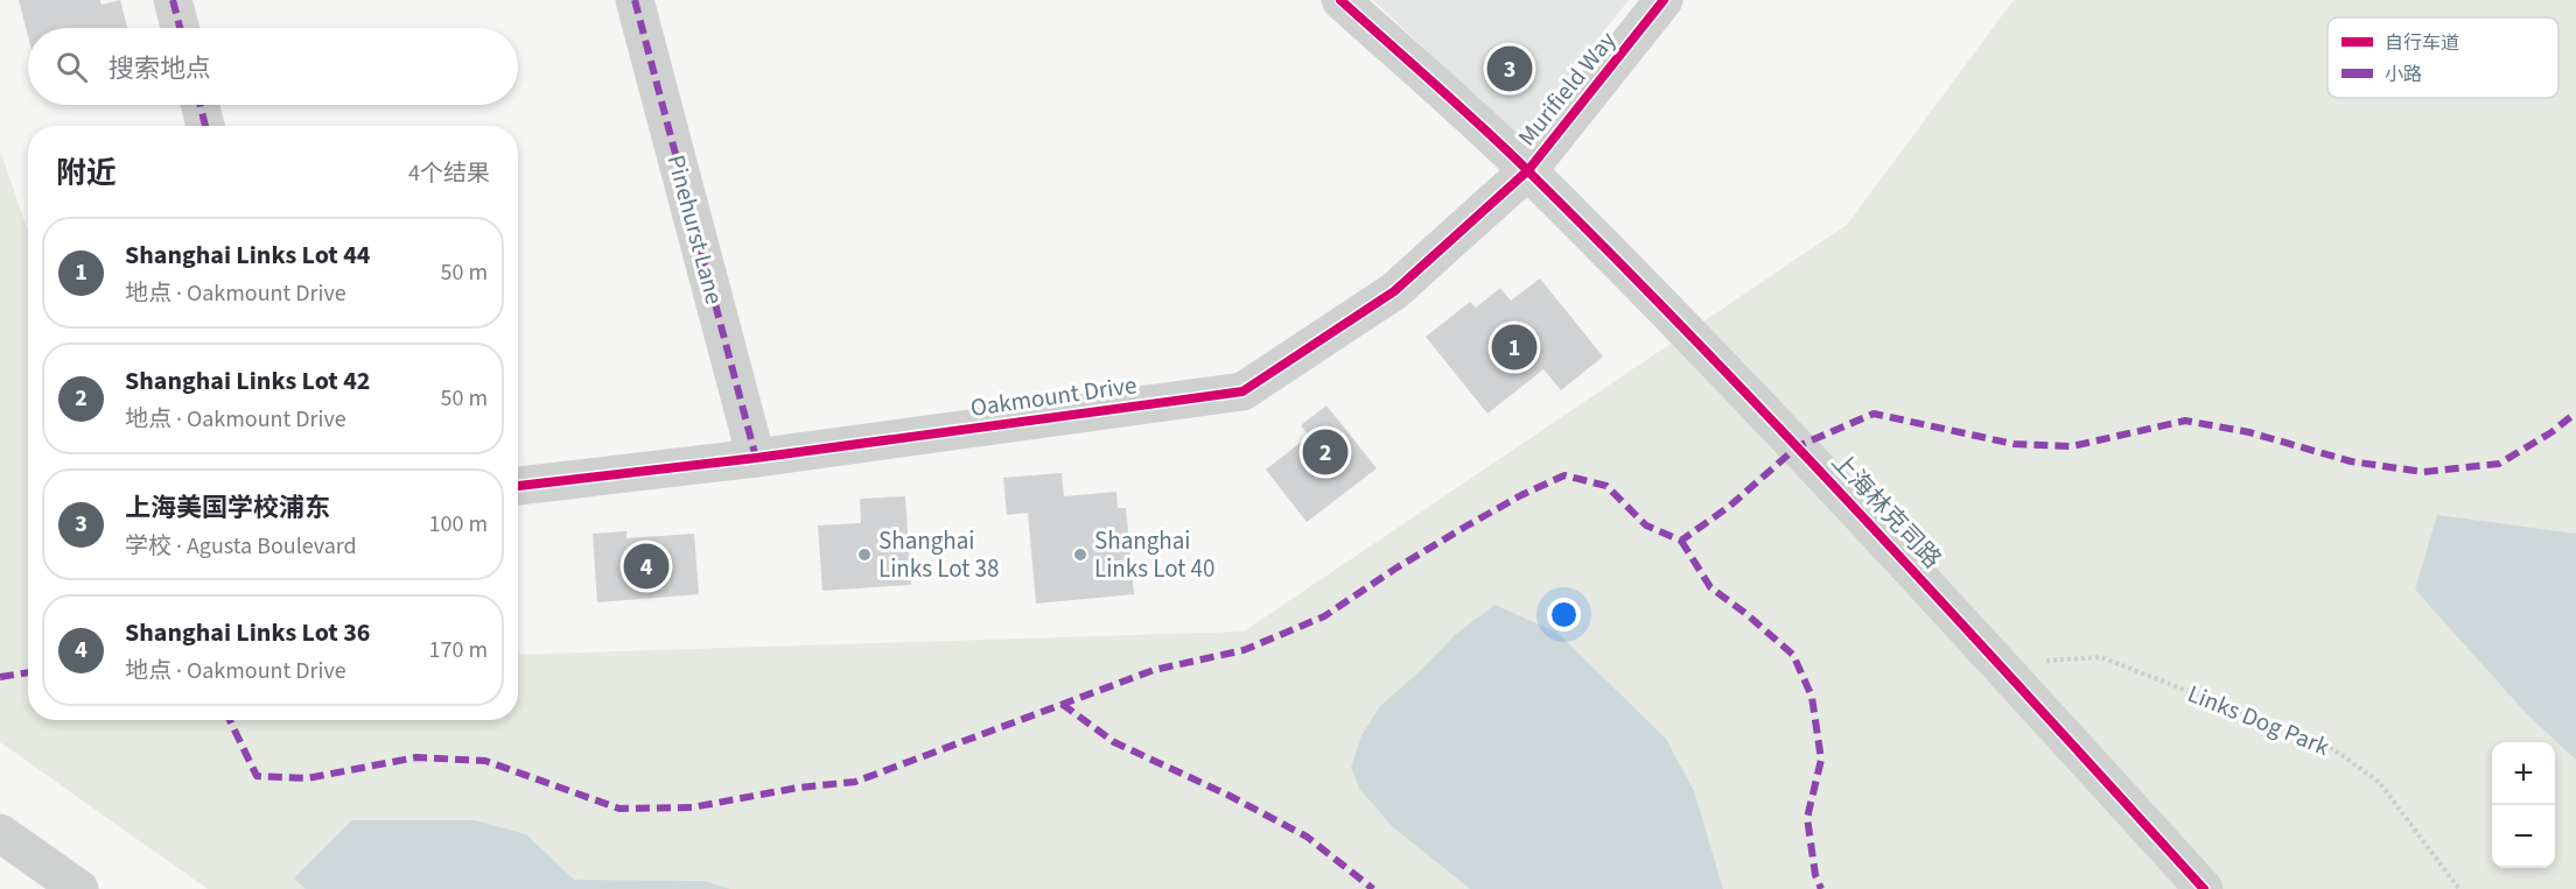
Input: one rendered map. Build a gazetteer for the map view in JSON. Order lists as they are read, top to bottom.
{
  "streets": {
    "street": [
      "Murifield Way",
      "Pinehurst Lane",
      "Oakmount Drive",
      "上海林克司路"
    ],
    "path": ["Links Dog Park"]
  },
  "crossings": [
    ["Murifield Way", "Oakmount Drive"],
    ["Murifield Way", "上海林克司路"],
    ["Pinehurst Lane", "Oakmount Drive"],
    ["Oakmount Drive", "上海林克司路"],
    ["上海林克司路", "Links Dog Park"]
  ],
  "places": ["Shanghai Links Lot 38", "Shanghai Links Lot 40"],
  "legend": ["自行车道", "小路"],
  "page": {
    "search": "搜索地点",
    "pins": [
      "3",
      "1",
      "2",
      "4"
    ],
    "heading": ["附近", "4个结果"],
    "list": [
      {
        "mark": "1",
        "name": "Shanghai Links Lot 44",
        "note": "地点 · Oakmount Drive",
        "value": "50 m"
      },
      {
        "mark": "2",
        "name": "Shanghai Links Lot 42",
        "note": "地点 · Oakmount Drive",
        "value": "50 m"
      },
      {
        "mark": "3",
        "name": "上海美国学校浦东",
        "note": "学校 · Agusta Boulevard",
        "value": "100 m"
      },
      {
        "mark": "4",
        "name": "Shanghai Links Lot 36",
        "note": "地点 · Oakmount Drive",
        "value": "170 m"
      }
    ],
    "map_buttons": ["+", "−"]
  }
}
